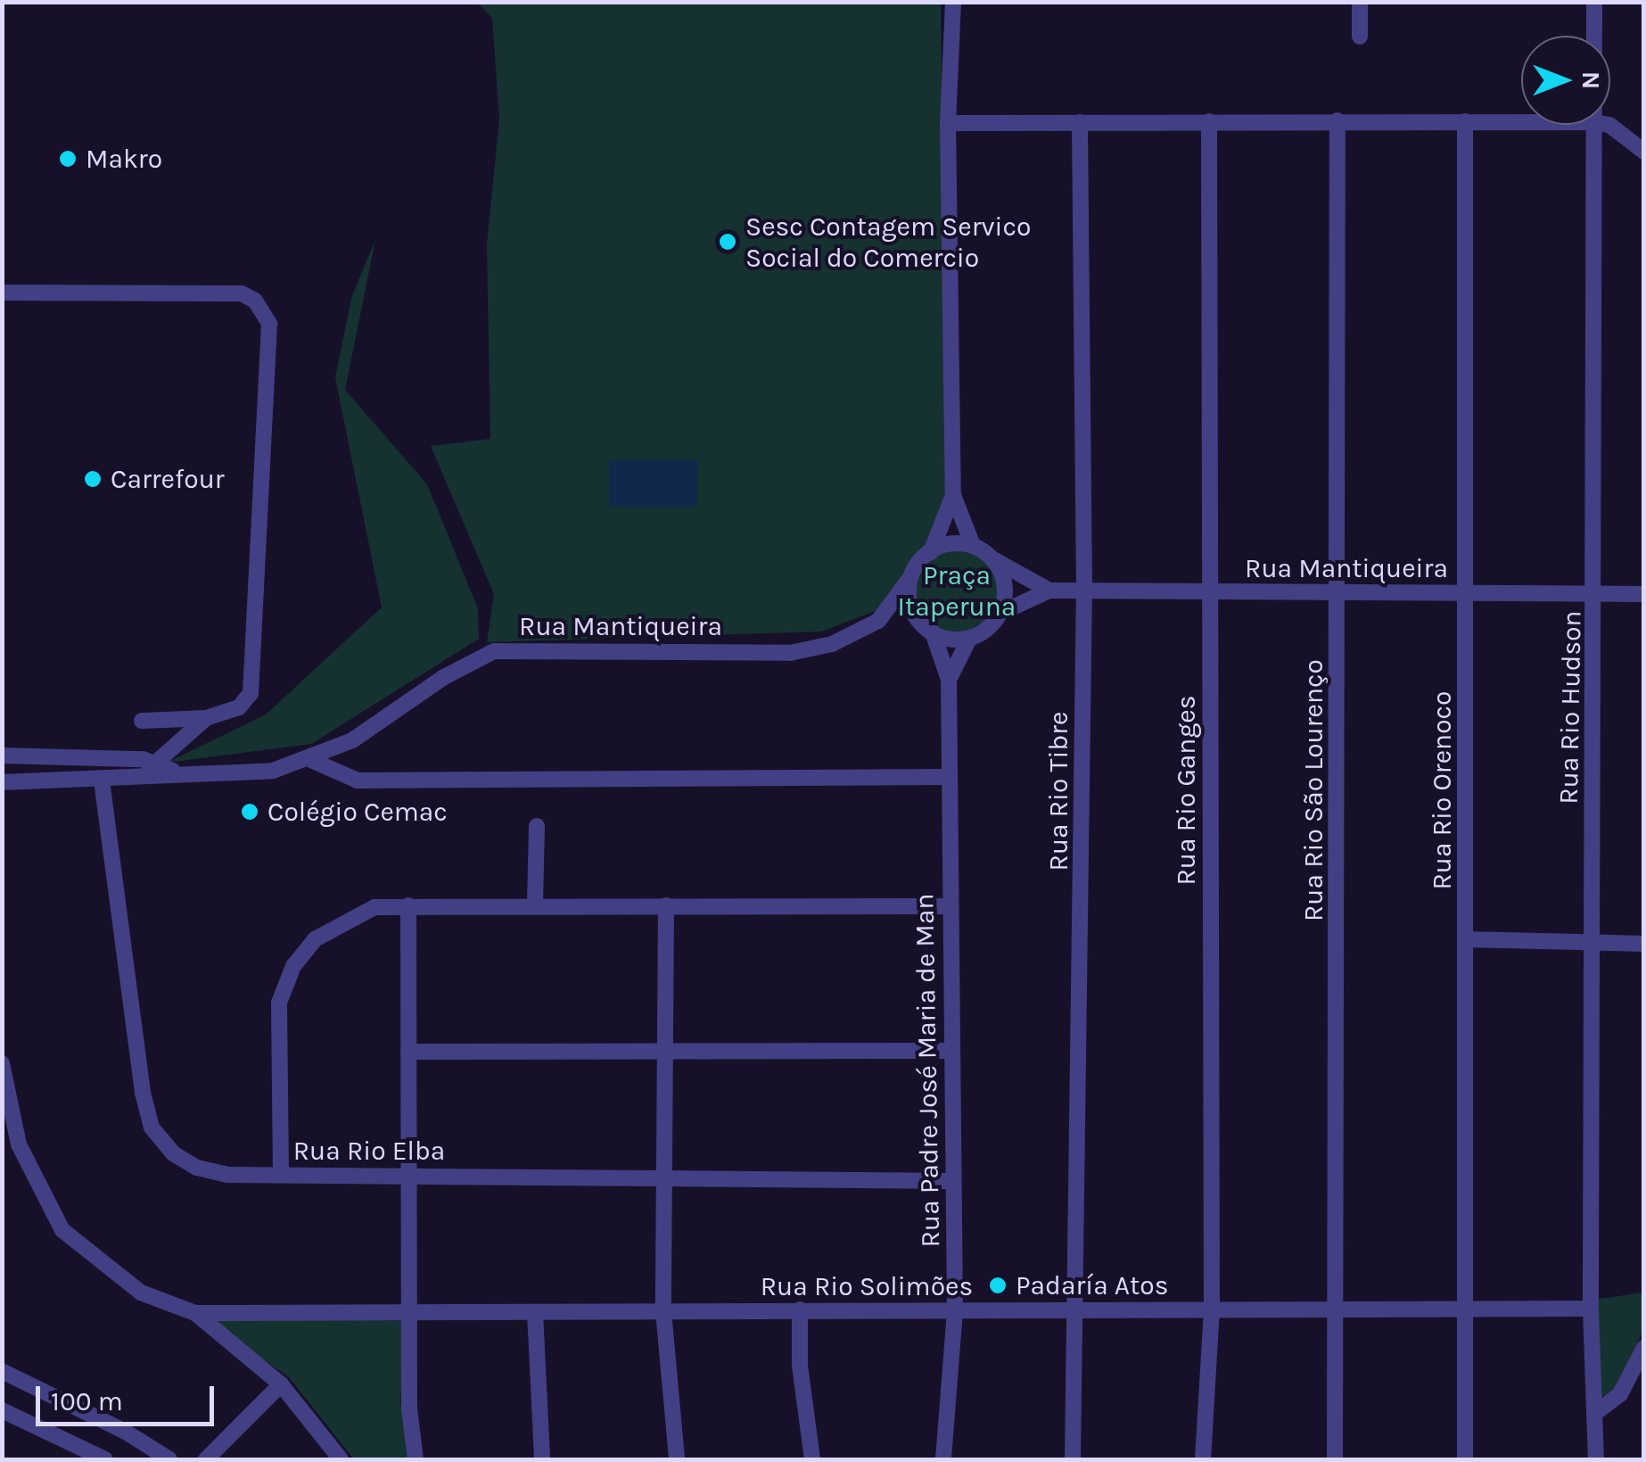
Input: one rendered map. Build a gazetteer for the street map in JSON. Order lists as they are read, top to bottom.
{
  "streets": {
    "street": [
      "Rua Mantiqueira",
      "Rua Rio Hudson",
      "Rua Rio Ganges",
      "Rua Rio São Lourenço",
      "Rua Rio Orenoco",
      "Rua Rio Tibre",
      "Rua Padre José Maria de Man",
      "Rua Rio Elba",
      "Rua Rio Solimões"
    ]
  },
  "crossings": [
    ["Rua Mantiqueira", "Rua Rio Hudson"],
    ["Rua Mantiqueira", "Rua Rio Ganges"],
    ["Rua Mantiqueira", "Rua Rio São Lourenço"],
    ["Rua Mantiqueira", "Rua Rio Orenoco"],
    ["Rua Mantiqueira", "Rua Rio Tibre"],
    ["Rua Mantiqueira", "Rua Padre José Maria de Man"],
    ["Rua Mantiqueira", "Rua Rio Elba"],
    ["Rua Rio Hudson", "Rua Rio Solimões"],
    ["Rua Rio Ganges", "Rua Rio Solimões"],
    ["Rua Rio São Lourenço", "Rua Rio Solimões"],
    ["Rua Rio Orenoco", "Rua Rio Solimões"],
    ["Rua Rio Tibre", "Rua Rio Solimões"],
    ["Rua Padre José Maria de Man", "Rua Rio Elba"],
    ["Rua Padre José Maria de Man", "Rua Rio Solimões"]
  ],
  "parks": ["Praça Itaperuna"],
  "places": [
    "Makro",
    "Sesc Contagem Servico Social do Comercio",
    "Carrefour",
    "Colégio Cemac",
    "Padaría Atos"
  ],
  "scale_bar": "100 m",
  "north": "right"
}
